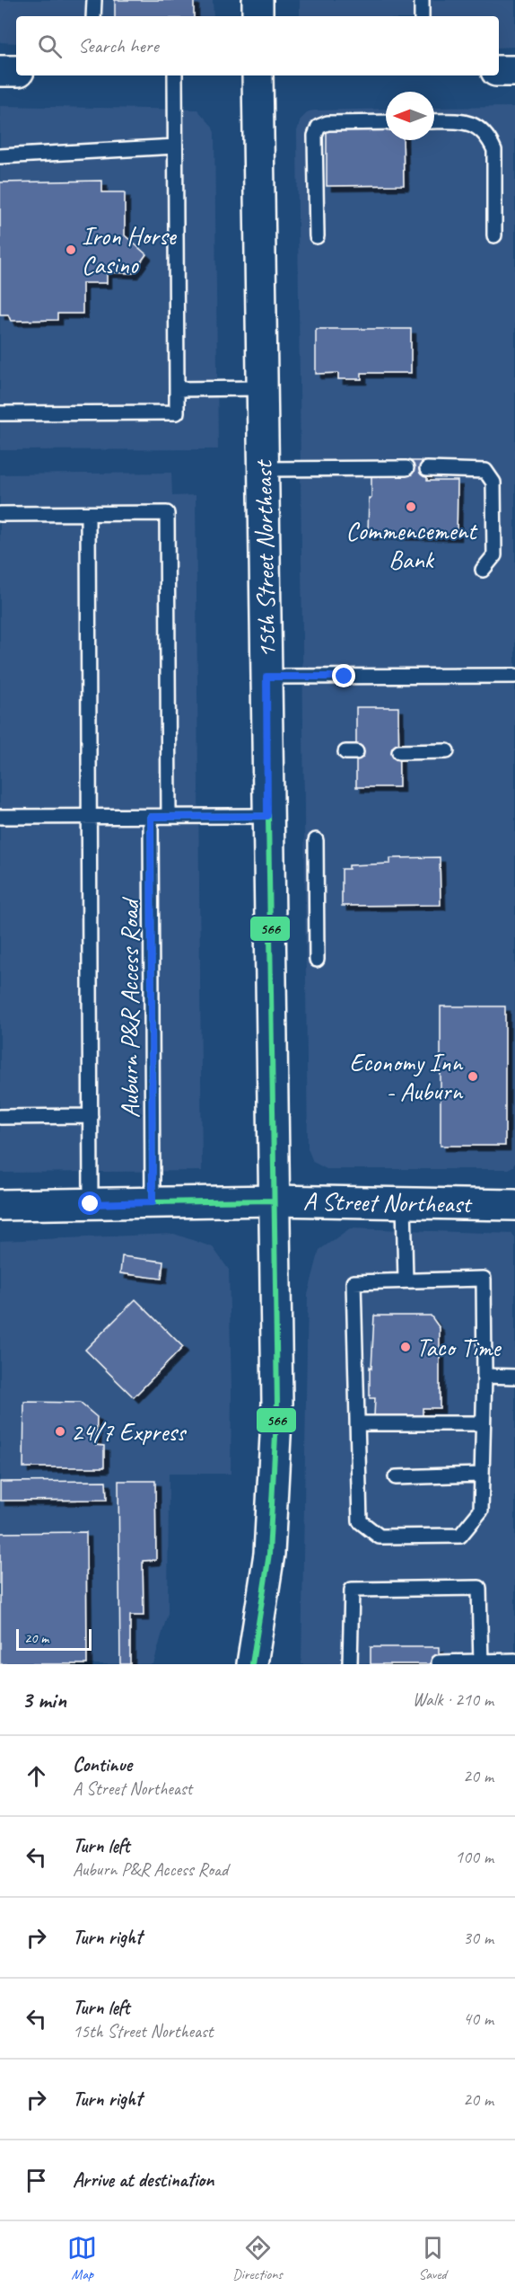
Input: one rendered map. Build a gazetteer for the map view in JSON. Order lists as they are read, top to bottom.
{
  "streets": {
    "main road": ["15th Street Northeast", "A Street Northeast"],
    "lane": ["Auburn P&R Access Road"]
  },
  "crossings": [
    ["15th Street Northeast", "A Street Northeast"],
    ["Auburn P&R Access Road", "A Street Northeast"]
  ],
  "places": [
    "Iron Horse Casino",
    "Commencement Bank",
    "Economy Inn - Auburn",
    "Taco Time",
    "24/7 Express"
  ],
  "lines": ["transit line 566"],
  "scale_bar": "20 m",
  "north": "left",
  "page": {
    "search": "Search here",
    "scale": "20 m",
    "heading": ["3 min", "Walk · 210 m"],
    "list": [
      ["Continue", "A Street Northeast", "20 m"],
      ["Turn left", "Auburn P&R Access Road", "100 m"],
      ["Turn right", "30 m"],
      ["Turn left", "15th Street Northeast", "40 m"],
      ["Turn right", "20 m"],
      "Arrive at destination"
    ],
    "nav": ["Map", "Directions", "Saved"]
  }
}
